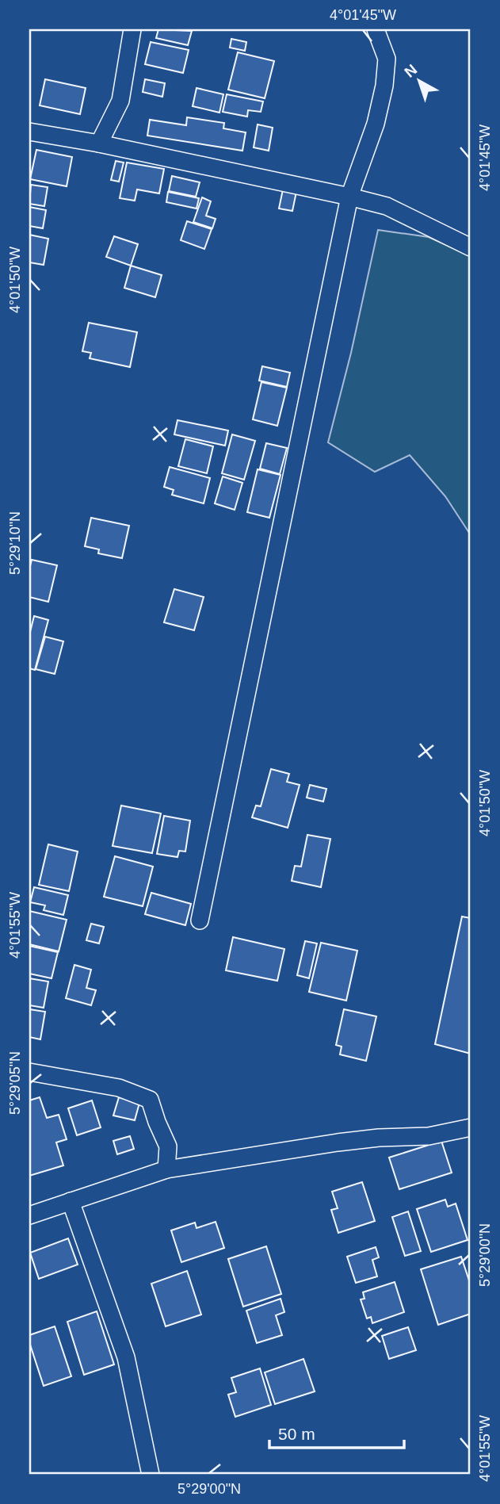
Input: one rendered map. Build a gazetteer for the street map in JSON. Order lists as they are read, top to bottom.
{
  "scale_bar": "50 m",
  "north": "top left",
  "coordinates": [
    "4°01'45\"W",
    "4°01'50\"W",
    "5°29'10\"N",
    "4°01'55\"W",
    "5°29'05\"N",
    "5°29'00\"N"
  ]
}
